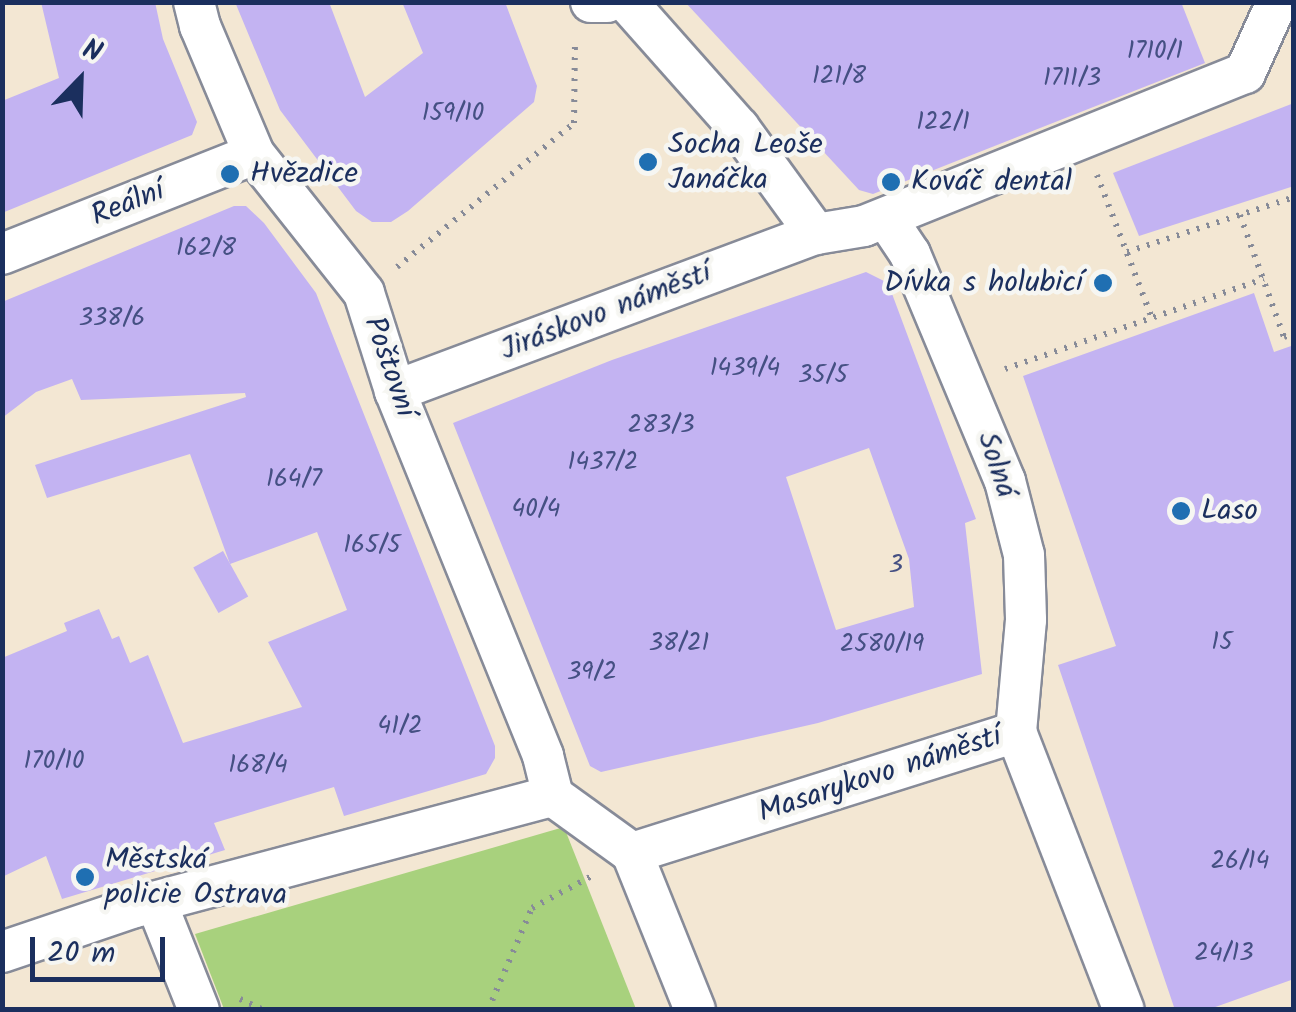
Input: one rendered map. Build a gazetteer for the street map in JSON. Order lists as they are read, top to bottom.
{
  "streets": {
    "street": [
      "Reální",
      "Jiráskovo náměstí",
      "Poštovní",
      "Solná",
      "Masarykovo náměstí"
    ]
  },
  "crossings": [
    ["Reální", "Poštovní"],
    ["Jiráskovo náměstí", "Poštovní"],
    ["Jiráskovo náměstí", "Solná"],
    ["Solná", "Masarykovo náměstí"]
  ],
  "places": [
    "Socha Leoše Janáčka",
    "Hvězdice",
    "Kováč dental",
    "Dívka s holubicí",
    "Laso",
    "Městská policie Ostrava"
  ],
  "house_numbers": [
    "1710/1",
    "121/8",
    "1711/3",
    "159/10",
    "122/1",
    "162/8",
    "338/6",
    "1439/4",
    "35/5",
    "283/3",
    "1437/2",
    "164/7",
    "40/4",
    "165/5",
    "3",
    "15",
    "38/21",
    "2580/19",
    "39/2",
    "41/2",
    "170/10",
    "168/4",
    "26/14",
    "24/13"
  ],
  "scale_bar": "20 m",
  "north": "top right"
}
